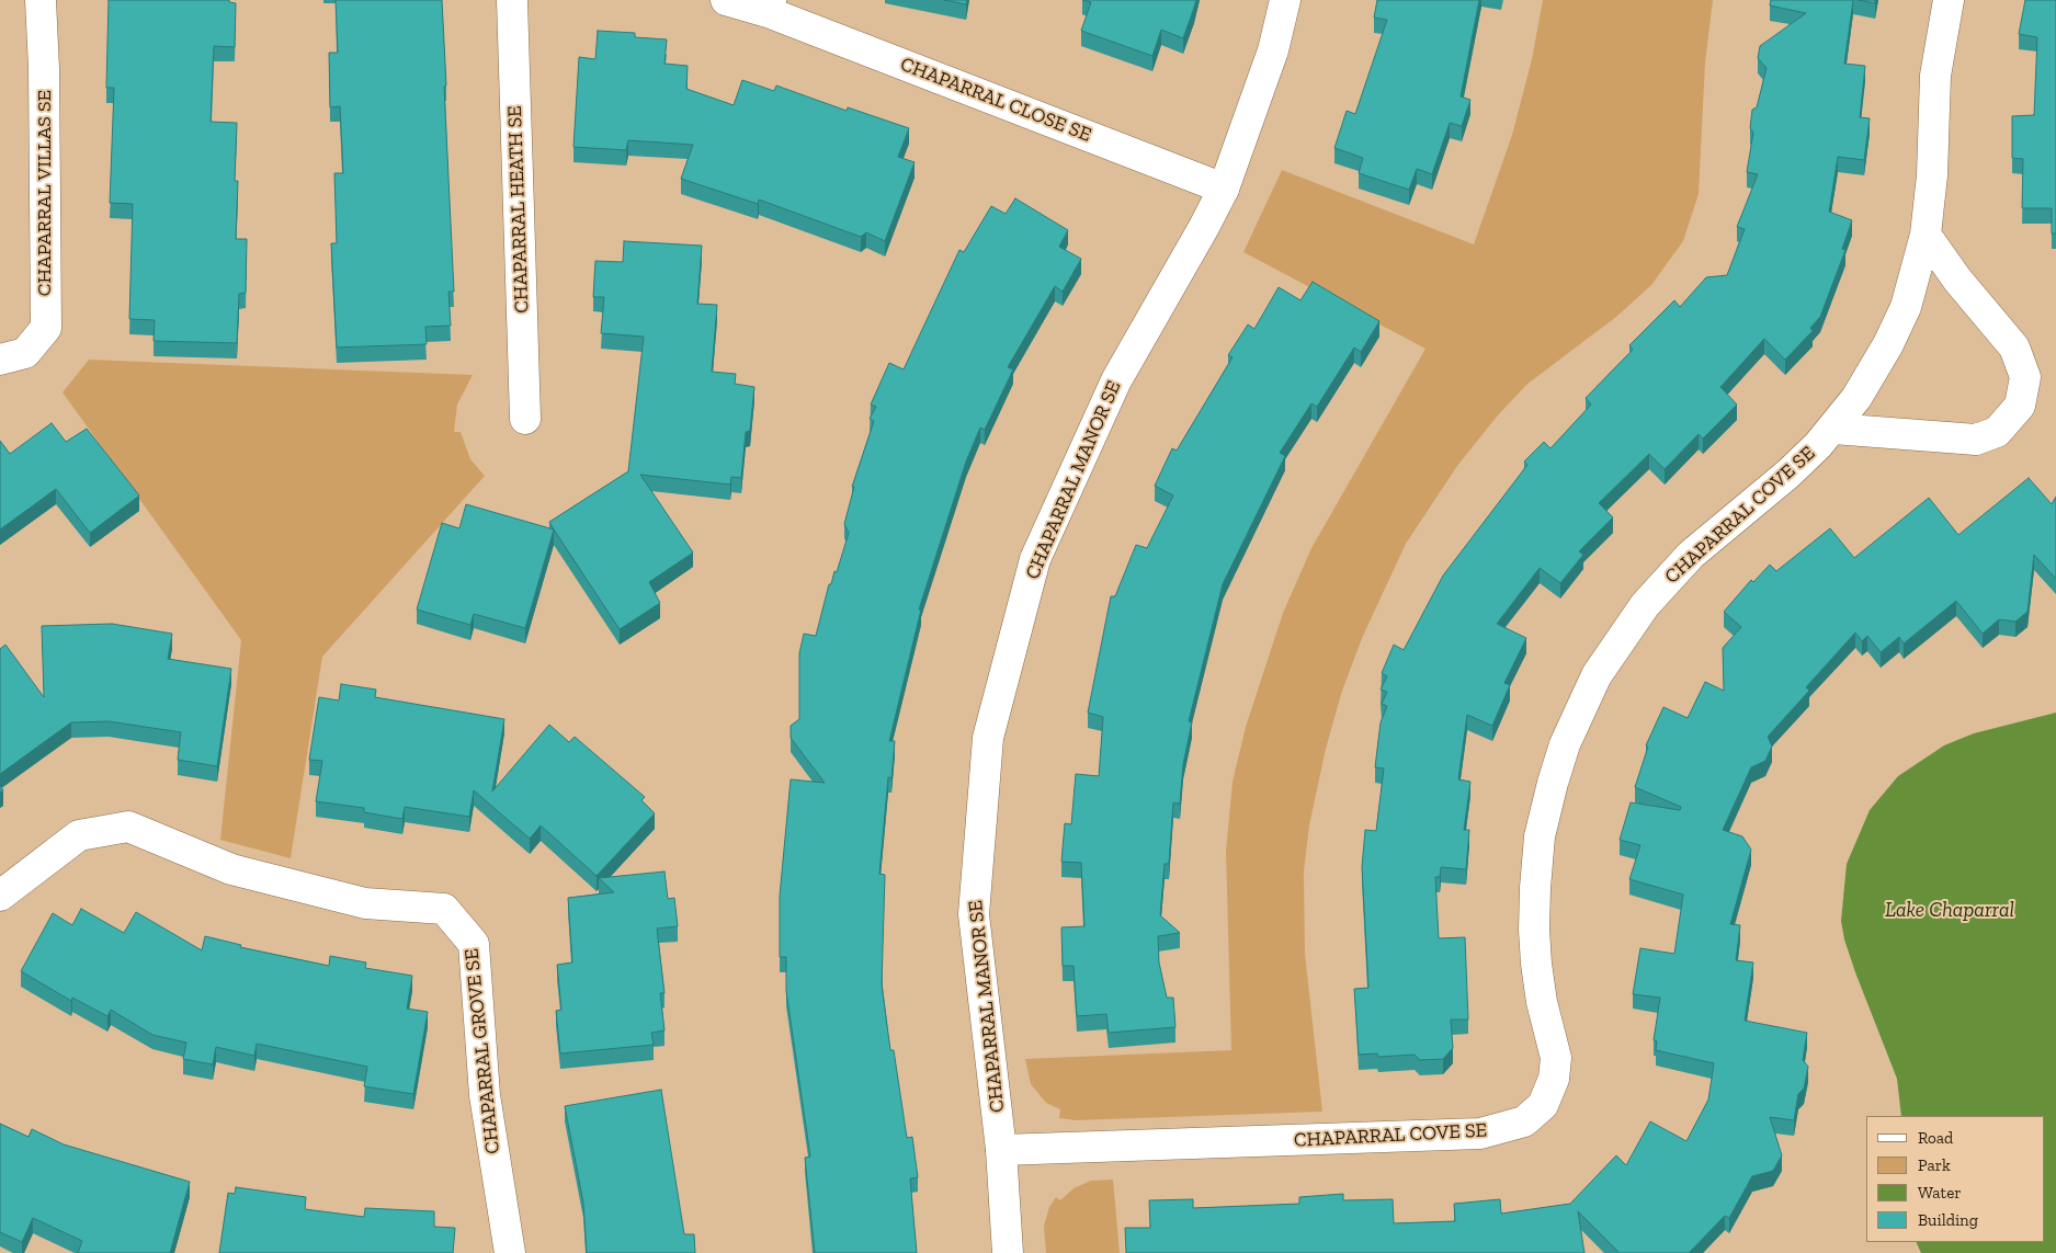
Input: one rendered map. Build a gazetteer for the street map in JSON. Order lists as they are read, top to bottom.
{
  "streets": {
    "street": [
      "CHAPARRAL CLOSE SE",
      "CHAPARRAL VILLAS SE",
      "CHAPARRAL HEATH SE",
      "CHAPARRAL MANOR SE",
      "CHAPARRAL COVE SE",
      "CHAPARRAL GROVE SE"
    ]
  },
  "crossings": [
    ["CHAPARRAL CLOSE SE", "CHAPARRAL MANOR SE"],
    ["CHAPARRAL MANOR SE", "CHAPARRAL COVE SE"]
  ],
  "water": ["Lake Chaparral"],
  "legend": [
    "Road",
    "Park",
    "Water",
    "Building"
  ]
}
